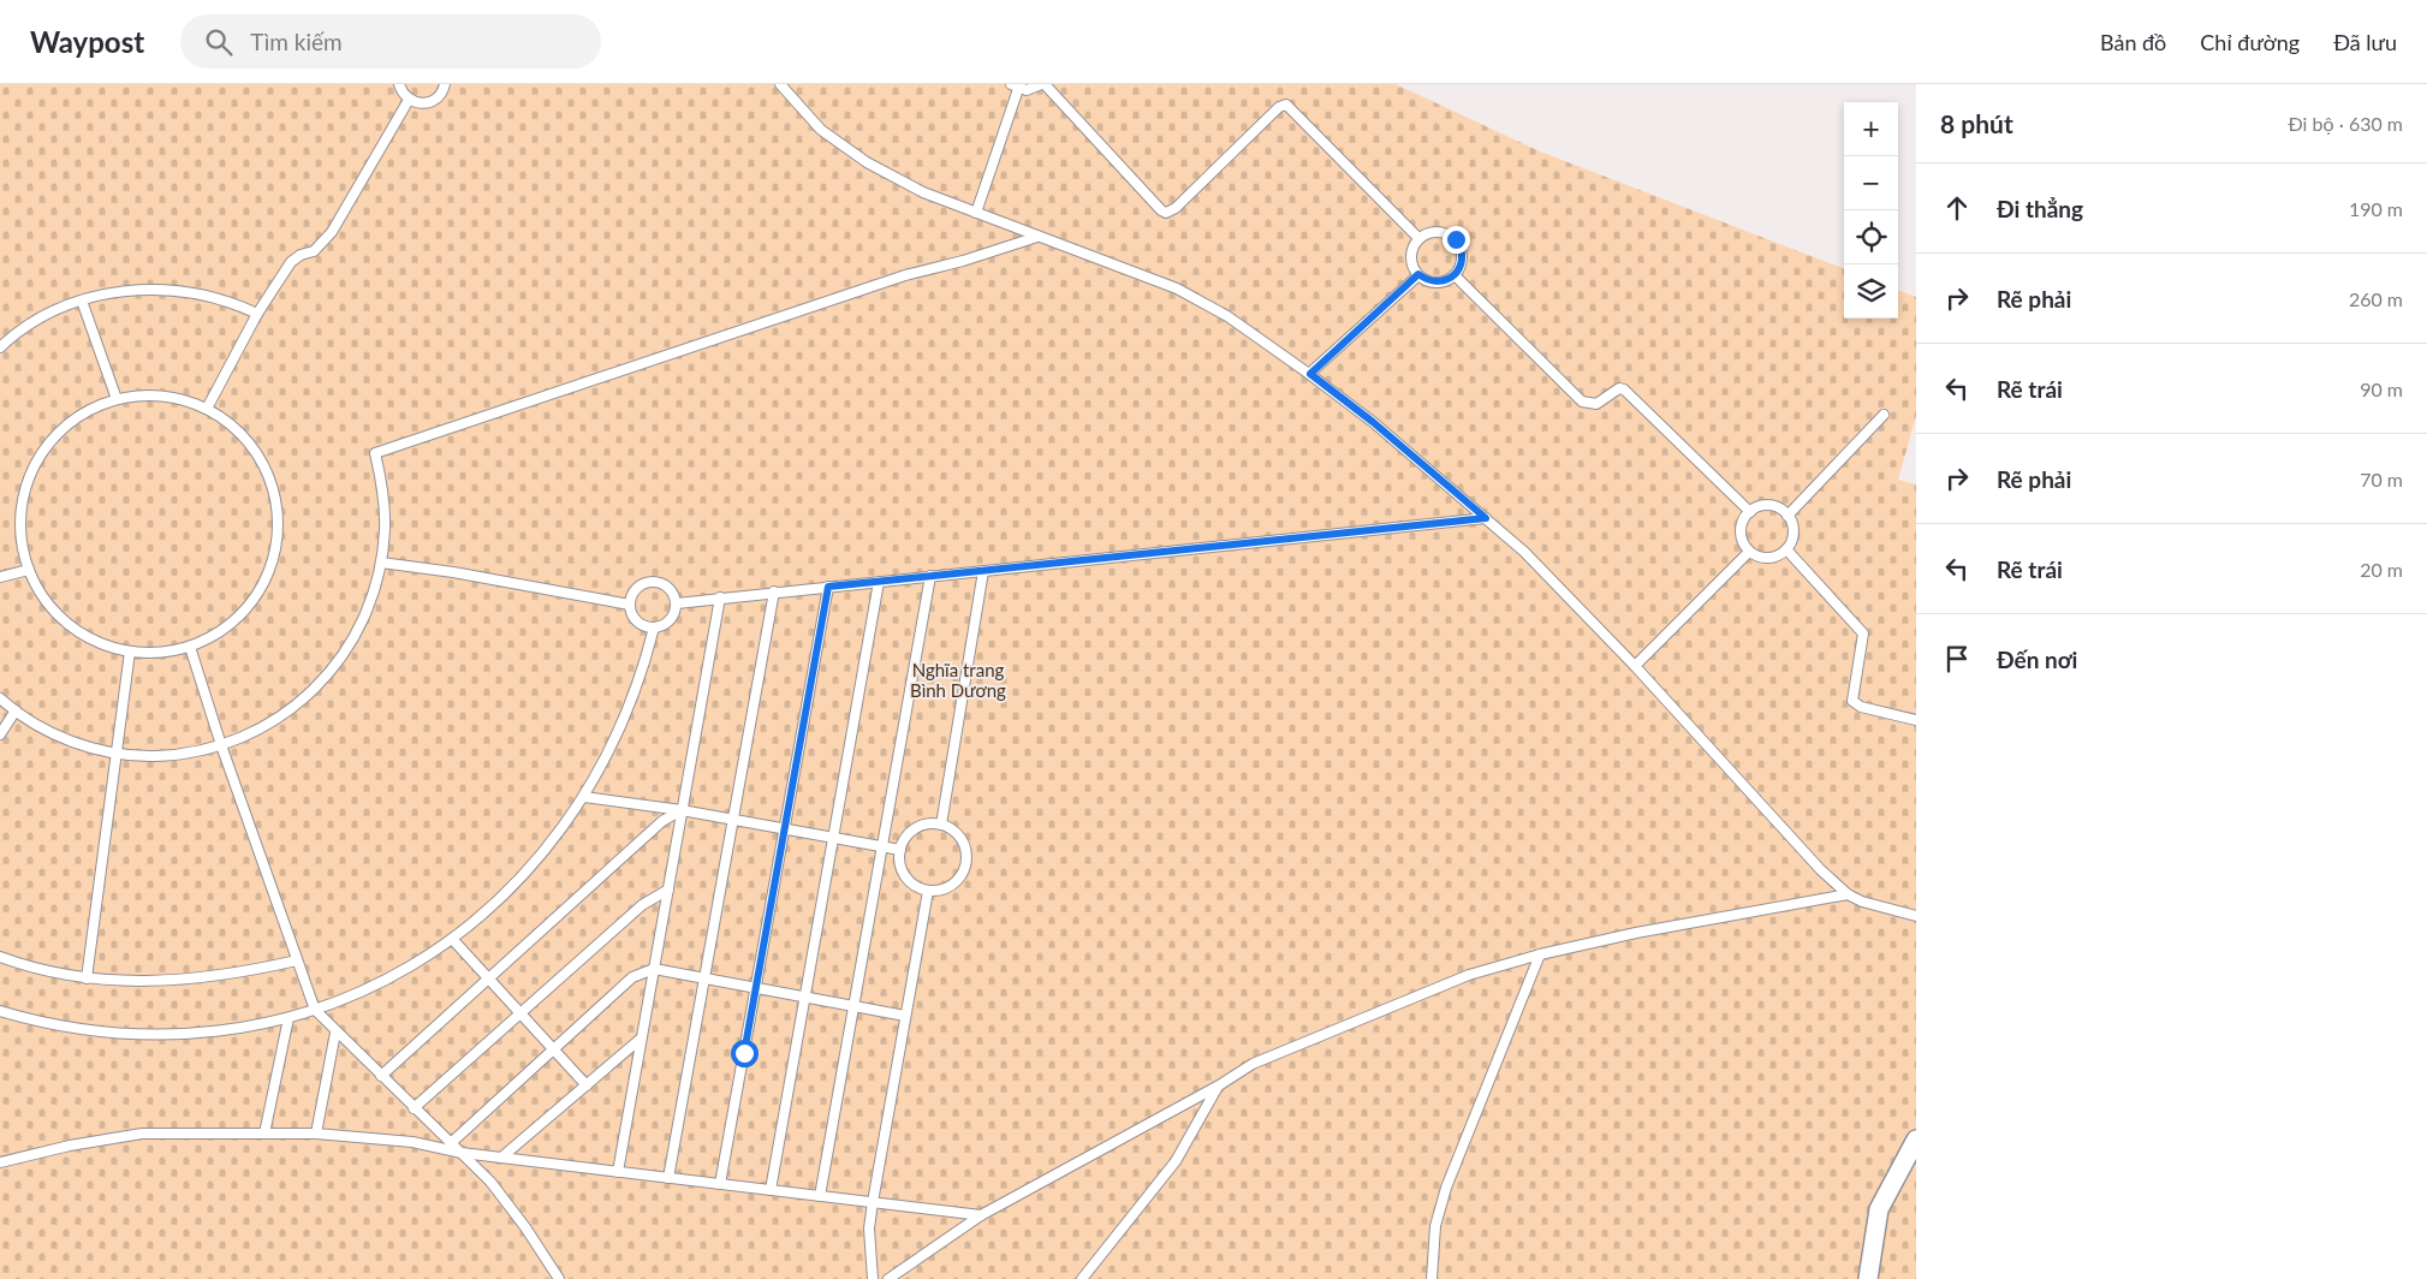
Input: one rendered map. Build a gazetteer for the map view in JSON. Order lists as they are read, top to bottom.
{
  "parks": ["Nghĩa trang Bình Dương"],
  "page": {
    "header": "Waypost",
    "search": "Tìm kiếm",
    "nav": ["Bản đồ", "Chỉ đường", "Đã lưu"],
    "heading": ["8 phút", "Đi bộ · 630 m"],
    "map_buttons": ["+", "−"],
    "list": [
      ["Đi thẳng", "190 m"],
      ["Rẽ phải", "260 m"],
      ["Rẽ trái", "90 m"],
      ["Rẽ phải", "70 m"],
      ["Rẽ trái", "20 m"],
      "Đến nơi"
    ]
  }
}
